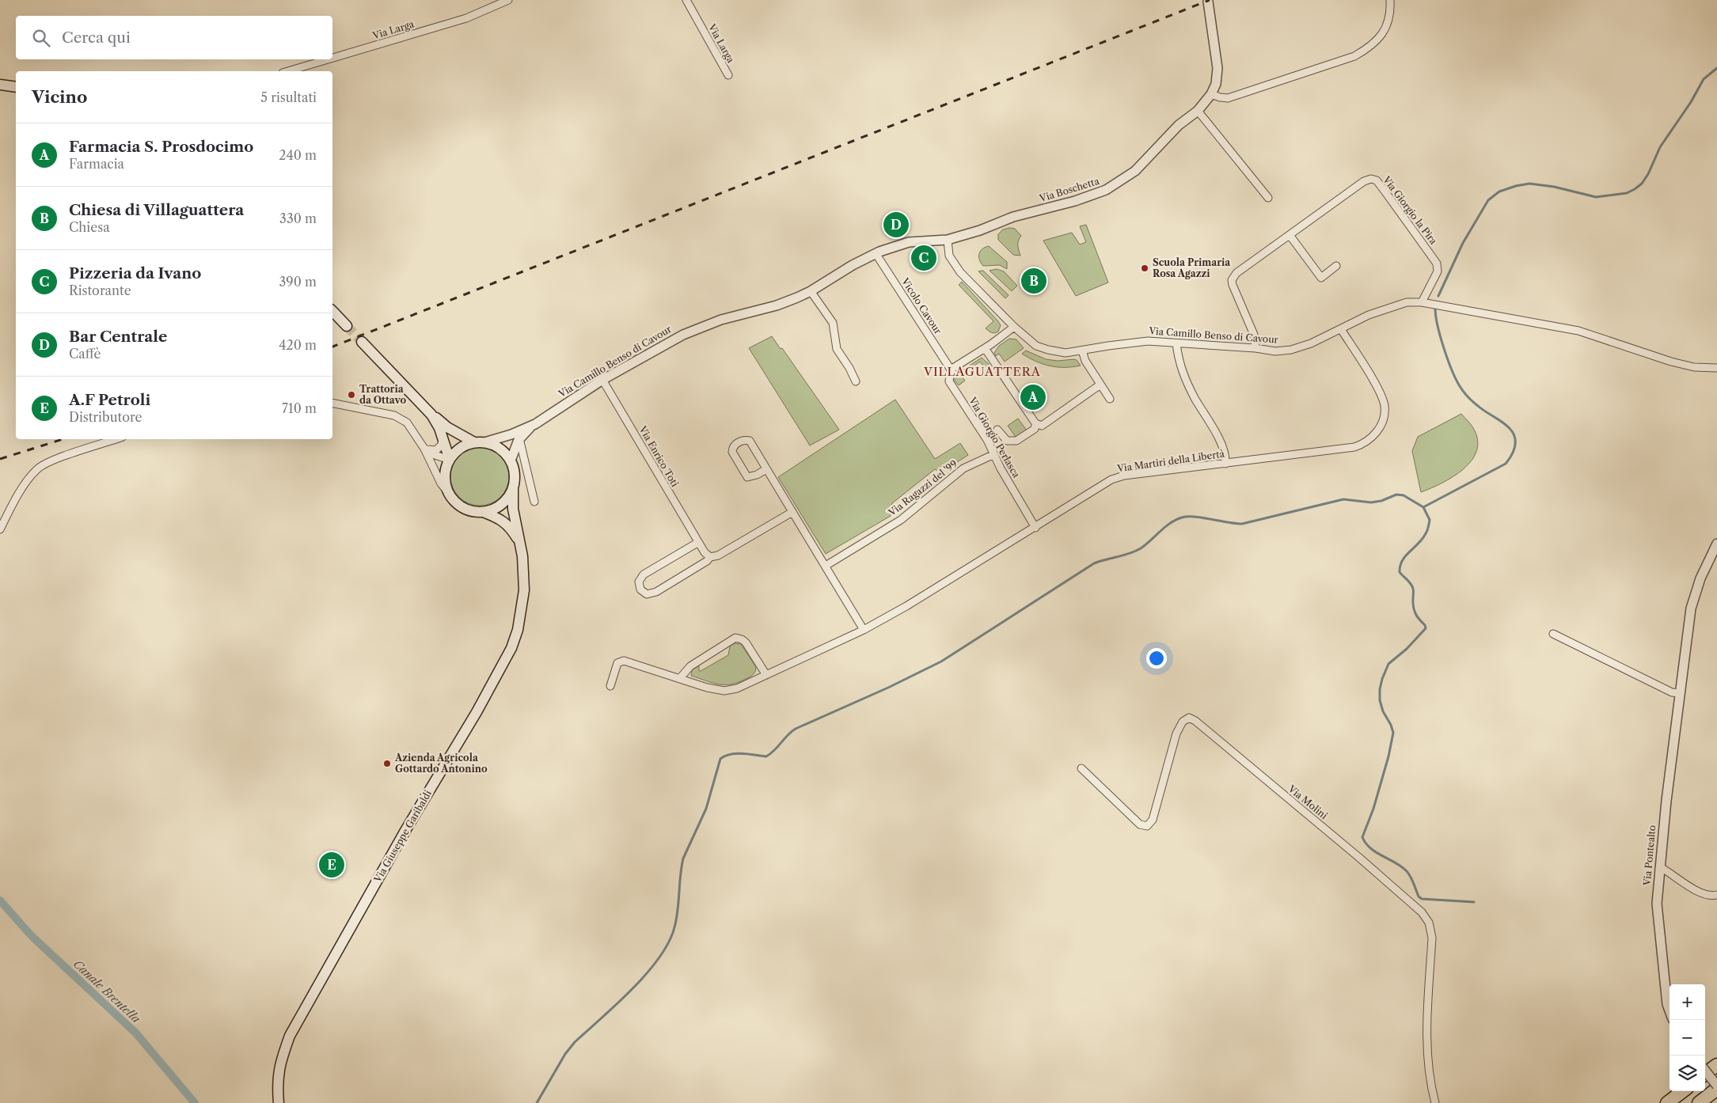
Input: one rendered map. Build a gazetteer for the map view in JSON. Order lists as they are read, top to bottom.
{
  "streets": {
    "main road": ["Via Giuseppe Garibaldi"],
    "street": [
      "Via Larga",
      "Via Boschetta",
      "Via Giorgio la Pira",
      "Vicolo Cavour",
      "Via Camillo Benso di Cavour",
      "Via Giorgio Perlasca",
      "Via Enrico Toti",
      "Via Martiri della Libertà",
      "Via Ragazzi del '99",
      "Via Molini",
      "Via Pontealto"
    ]
  },
  "crossings": [
    ["Via Boschetta", "Via Camillo Benso di Cavour"],
    ["Via Giorgio la Pira", "Via Camillo Benso di Cavour"],
    ["Vicolo Cavour", "Via Camillo Benso di Cavour"],
    ["Vicolo Cavour", "Via Giorgio Perlasca"],
    ["Via Camillo Benso di Cavour", "Via Enrico Toti"],
    ["Via Camillo Benso di Cavour", "Via Martiri della Libertà"],
    ["Via Giorgio Perlasca", "Via Martiri della Libertà"],
    ["Via Giorgio Perlasca", "Via Ragazzi del '99"]
  ],
  "districts": ["VILLAGUATTERA"],
  "water": ["Canale Brentella"],
  "places": ["Scuola Primaria Rosa Agazzi", "Trattoria da Ottavo", "Azienda Agricola Gottardo Antonino"],
  "page": {
    "search": "Cerca qui",
    "heading": ["Vicino", "5 risultati"],
    "list": [
      {
        "mark": "A",
        "name": "Farmacia S. Prosdocimo",
        "note": "Farmacia",
        "value": "240 m"
      },
      {
        "mark": "B",
        "name": "Chiesa di Villaguattera",
        "note": "Chiesa",
        "value": "330 m"
      },
      {
        "mark": "C",
        "name": "Pizzeria da Ivano",
        "note": "Ristorante",
        "value": "390 m"
      },
      {
        "mark": "D",
        "name": "Bar Centrale",
        "note": "Caffè",
        "value": "420 m"
      },
      {
        "mark": "E",
        "name": "A.F Petroli",
        "note": "Distributore",
        "value": "710 m"
      }
    ],
    "pins": [
      "D",
      "C",
      "B",
      "A",
      "E"
    ],
    "map_buttons": ["+", "−"]
  }
}
